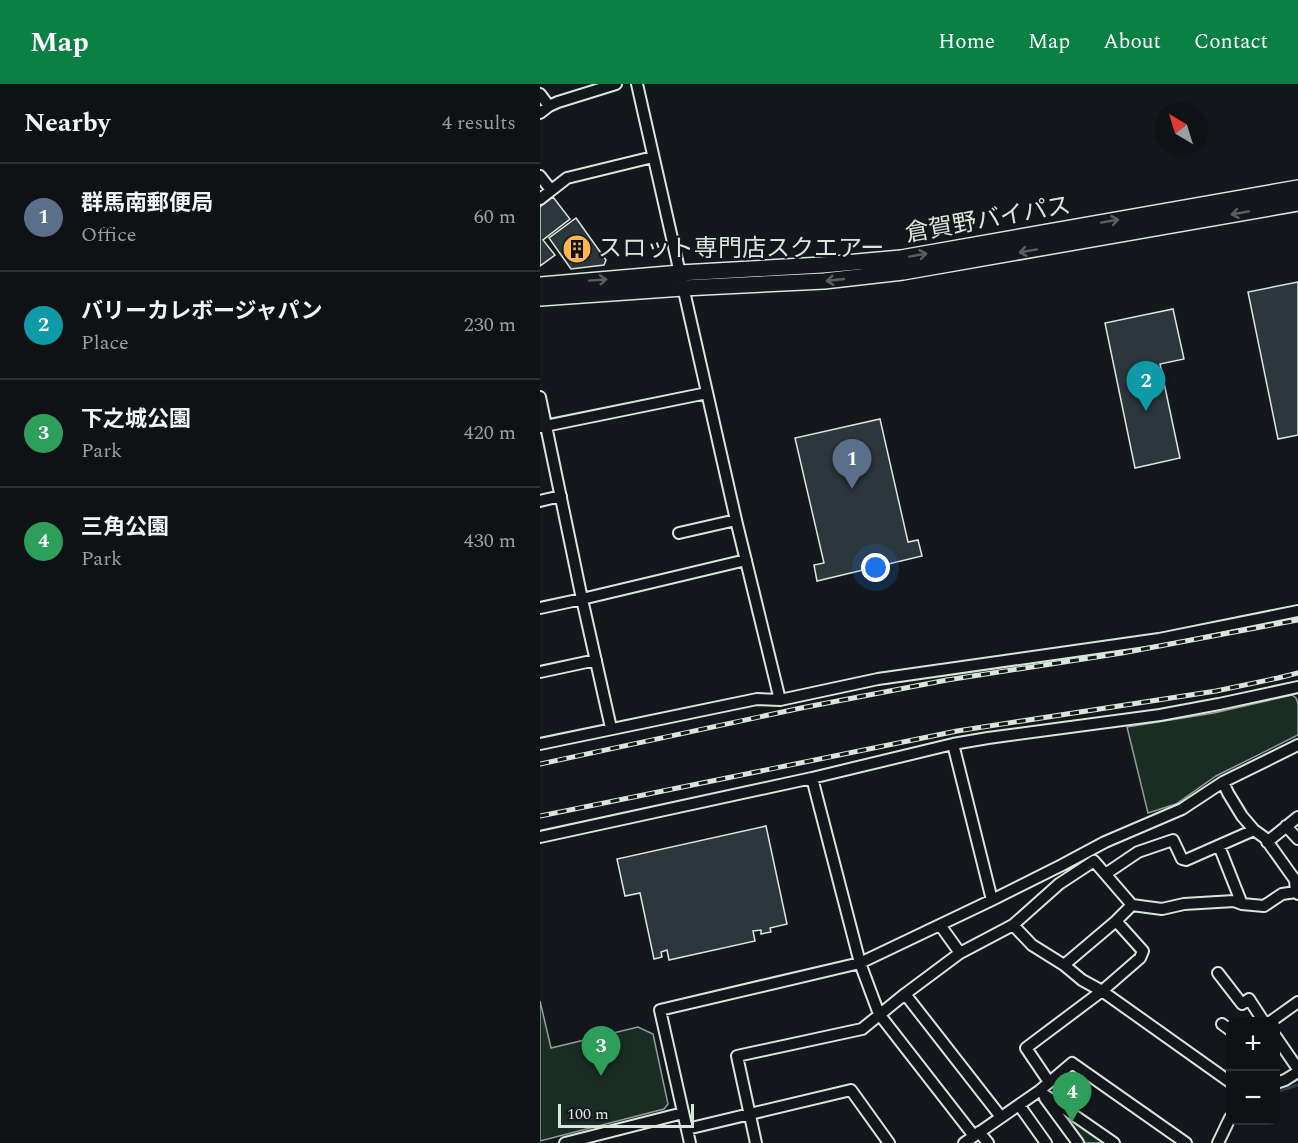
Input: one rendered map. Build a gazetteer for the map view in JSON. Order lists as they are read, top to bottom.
{
  "streets": {
    "highway": ["倉賀野バイパス"]
  },
  "places": {
    "building": ["スロット専門店スクエアー"]
  },
  "scale_bar": "100 m",
  "north": "top left",
  "page": {
    "header": "Map",
    "nav": [
      "Home",
      "Map",
      "About",
      "Contact"
    ],
    "heading": ["Nearby", "4 results"],
    "list": [
      {
        "mark": "1",
        "name": "群馬南郵便局",
        "note": "Office",
        "value": "60 m"
      },
      {
        "mark": "2",
        "name": "バリーカレボージャパン",
        "note": "Place",
        "value": "230 m"
      },
      {
        "mark": "3",
        "name": "下之城公園",
        "note": "Park",
        "value": "420 m"
      },
      {
        "mark": "4",
        "name": "三角公園",
        "note": "Park",
        "value": "430 m"
      }
    ],
    "pins": [
      "2",
      "1",
      "3",
      "4"
    ],
    "map_buttons": ["+", "−"],
    "scale": "100 m"
  }
}
